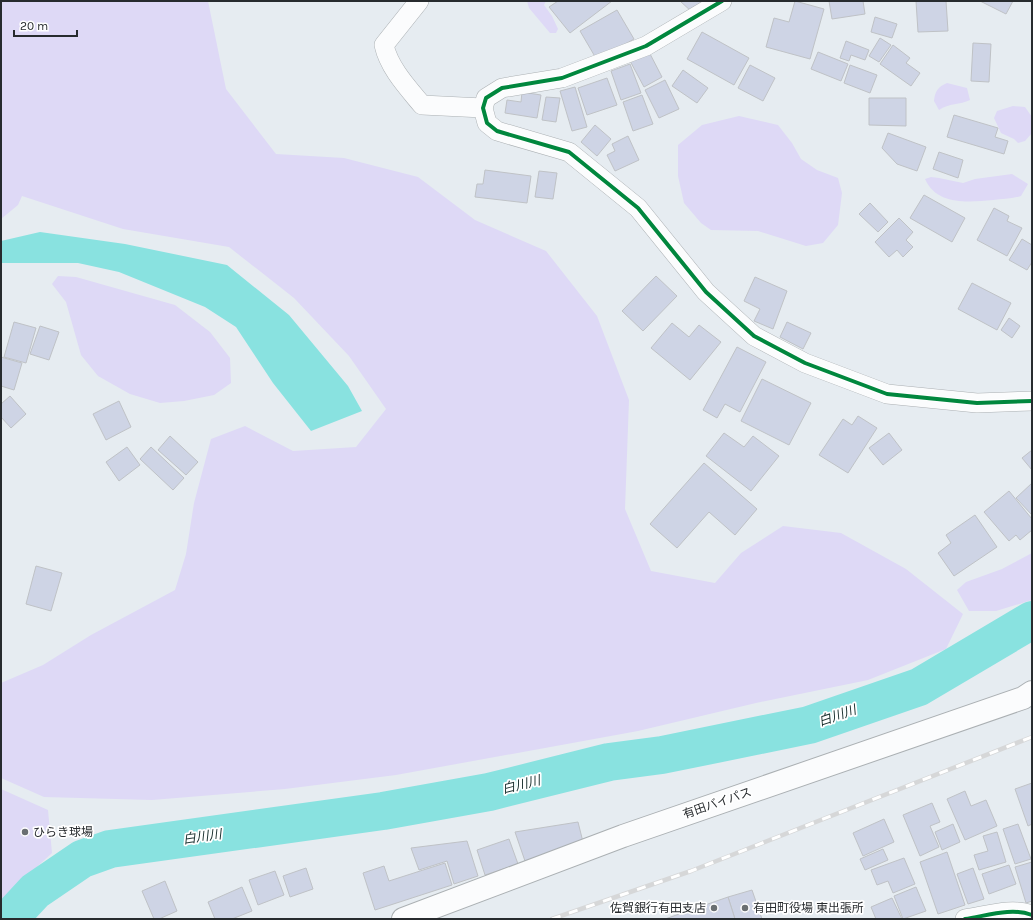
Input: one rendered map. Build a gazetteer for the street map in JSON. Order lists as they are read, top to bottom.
{
  "streets": {
    "highway": ["有田バイパス"]
  },
  "water": ["白川川"],
  "places": ["ひらき球場", "佐賀銀行有田支店", "有田町役場 東出張所"],
  "scale_bar": "20 m"
}
